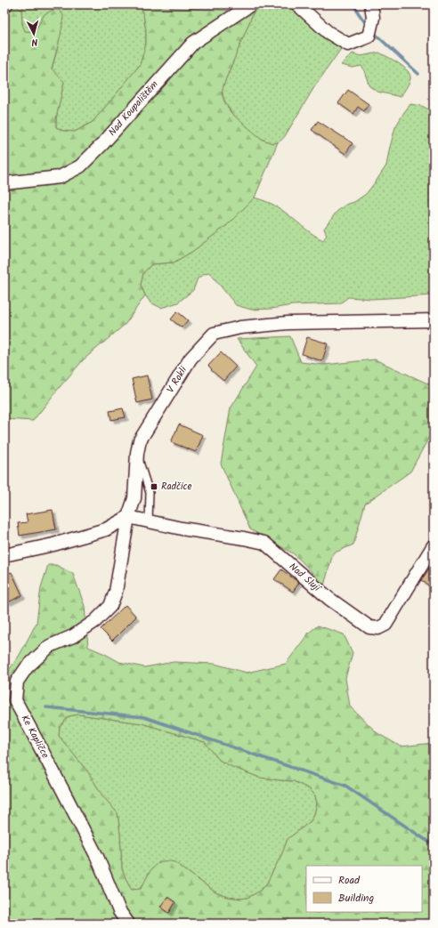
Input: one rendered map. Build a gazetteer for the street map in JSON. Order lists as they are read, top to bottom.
{
  "streets": {
    "street": [
      "Nad Koupalištěm",
      "V Rokli",
      "Nad Slují",
      "Ke Kapličce"
    ]
  },
  "crossings": [
    ["V Rokli", "Nad Slují"],
    ["V Rokli", "Ke Kapličce"],
    ["Nad Slují", "Ke Kapličce"]
  ],
  "places": {
    "transit": ["Radčice"]
  },
  "legend": ["Road", "Building"],
  "north": "bottom"
}
